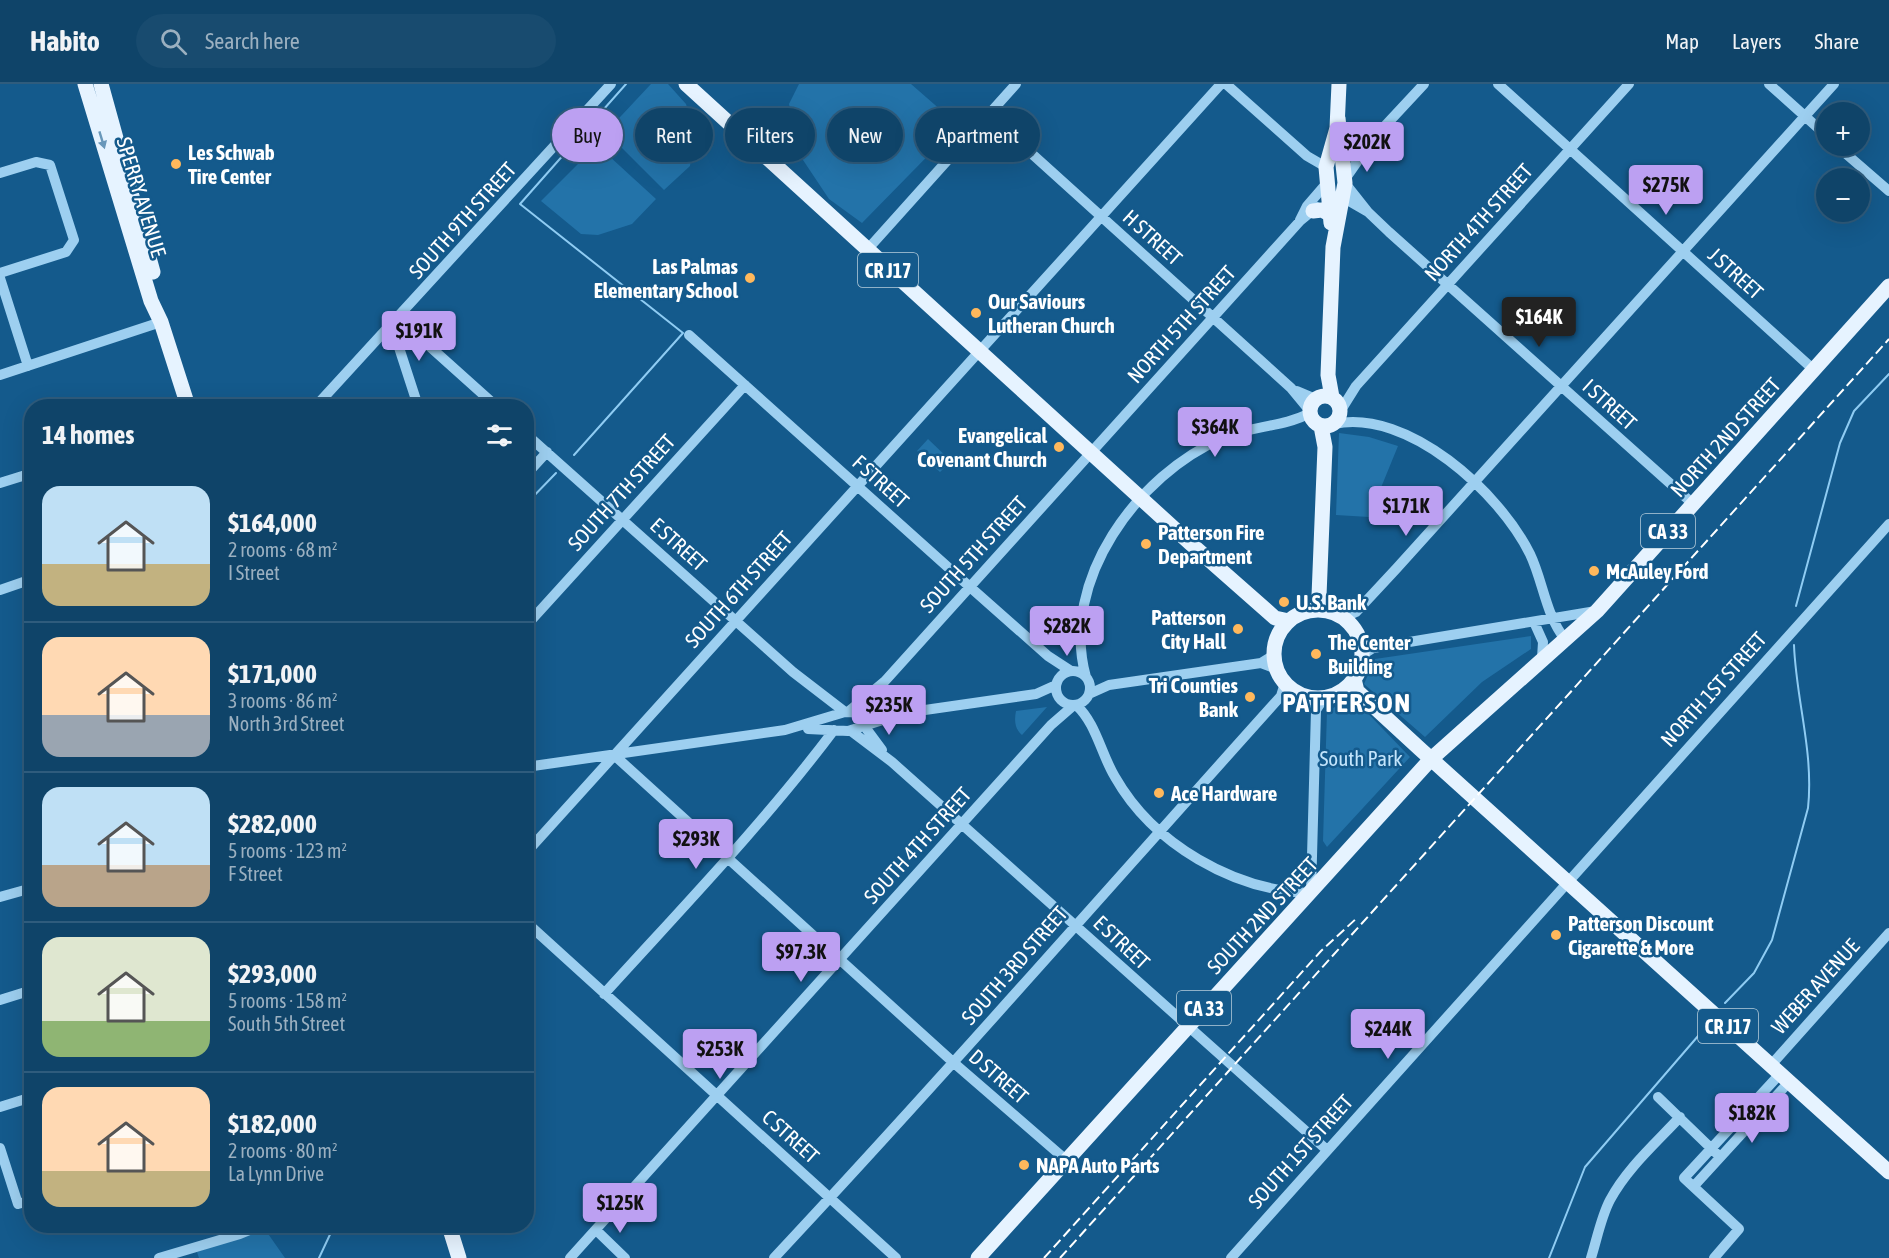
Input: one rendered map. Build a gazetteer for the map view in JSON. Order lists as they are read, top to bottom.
{
  "streets": {
    "main road": [
      "SPERRY AVENUE",
      "CR J17",
      "NORTH 2ND STREET",
      "CA 33",
      "SOUTH 2ND STREET"
    ],
    "street": [
      "SOUTH 9TH STREET",
      "NORTH 4TH STREET",
      "H STREET",
      "J STREET",
      "NORTH 5TH STREET",
      "I STREET",
      "F STREET",
      "SOUTH 7TH STREET",
      "E STREET",
      "SOUTH 5TH STREET",
      "SOUTH 6TH STREET",
      "NORTH 1ST STREET",
      "SOUTH 4TH STREET",
      "SOUTH 3RD STREET",
      "WEBER AVENUE",
      "D STREET",
      "C STREET",
      "SOUTH 1ST STREET"
    ]
  },
  "crossings": [
    ["NORTH 4TH STREET", "H STREET"],
    ["NORTH 4TH STREET", "J STREET"],
    ["NORTH 4TH STREET", "I STREET"],
    ["H STREET", "NORTH 5TH STREET"],
    ["H STREET", "SOUTH 6TH STREET"],
    ["CR J17", "NORTH 5TH STREET"],
    ["CR J17", "NORTH 2ND STREET"],
    ["CR J17", "SOUTH 5TH STREET"],
    ["CR J17", "SOUTH 6TH STREET"],
    ["CR J17", "NORTH 1ST STREET"],
    ["CR J17", "SOUTH 2ND STREET"],
    ["CR J17", "SOUTH 3RD STREET"],
    ["CR J17", "WEBER AVENUE"],
    ["CR J17", "SOUTH 1ST STREET"],
    ["J STREET", "NORTH 2ND STREET"],
    ["NORTH 5TH STREET", "I STREET"],
    ["NORTH 5TH STREET", "SOUTH 5TH STREET"],
    ["I STREET", "NORTH 2ND STREET"],
    ["NORTH 2ND STREET", "SOUTH 2ND STREET"],
    ["F STREET", "SOUTH 7TH STREET"],
    ["F STREET", "SOUTH 5TH STREET"],
    ["F STREET", "SOUTH 6TH STREET"],
    ["F STREET", "SOUTH 4TH STREET"],
    ["SOUTH 7TH STREET", "E STREET"],
    ["E STREET", "SOUTH 5TH STREET"],
    ["E STREET", "SOUTH 6TH STREET"],
    ["E STREET", "SOUTH 4TH STREET"],
    ["E STREET", "SOUTH 2ND STREET"],
    ["E STREET", "SOUTH 3RD STREET"],
    ["E STREET", "SOUTH 1ST STREET"],
    ["SOUTH 6TH STREET", "D STREET"],
    ["NORTH 1ST STREET", "SOUTH 1ST STREET"],
    ["SOUTH 4TH STREET", "D STREET"],
    ["SOUTH 4TH STREET", "C STREET"],
    ["SOUTH 2ND STREET", "D STREET"],
    ["SOUTH 3RD STREET", "D STREET"],
    ["SOUTH 3RD STREET", "C STREET"]
  ],
  "districts": ["PATTERSON"],
  "parks": ["South Park"],
  "places": [
    "Les Schwab Tire Center",
    "Las Palmas Elementary School",
    "Our Saviours Lutheran Church",
    "Evangelical Covenant Church",
    "Patterson Fire Department",
    "McAuley Ford",
    "U.S. Bank",
    "Patterson City Hall",
    "The Center Building",
    "Tri Counties Bank",
    "Ace Hardware",
    "Patterson Discount Cigarette & More",
    "NAPA Auto Parts"
  ],
  "page": {
    "header": "Habito",
    "search": "Search here",
    "nav": ["Map", "Layers", "Share"],
    "map_buttons": ["+", "−"],
    "chip": [
      "Buy",
      "Rent",
      "Filters",
      "New",
      "Apartment"
    ],
    "price": [
      "$202K",
      "$275K",
      "$164K",
      "$191K",
      "$364K",
      "$171K",
      "$282K",
      "$235K",
      "$293K",
      "$97.3K",
      "$244K",
      "$253K",
      "$182K",
      "$125K"
    ],
    "heading": "14 homes",
    "list": [
      {
        "name": "$164,000",
        "note": "2 rooms · 68 m² · I Street"
      },
      {
        "name": "$171,000",
        "note": "3 rooms · 86 m² · North 3rd Street"
      },
      {
        "name": "$282,000",
        "note": "5 rooms · 123 m² · F Street"
      },
      {
        "name": "$293,000",
        "note": "5 rooms · 158 m² · South 5th Street"
      },
      {
        "name": "$182,000",
        "note": "2 rooms · 80 m² · La Lynn Drive"
      }
    ]
  }
}
